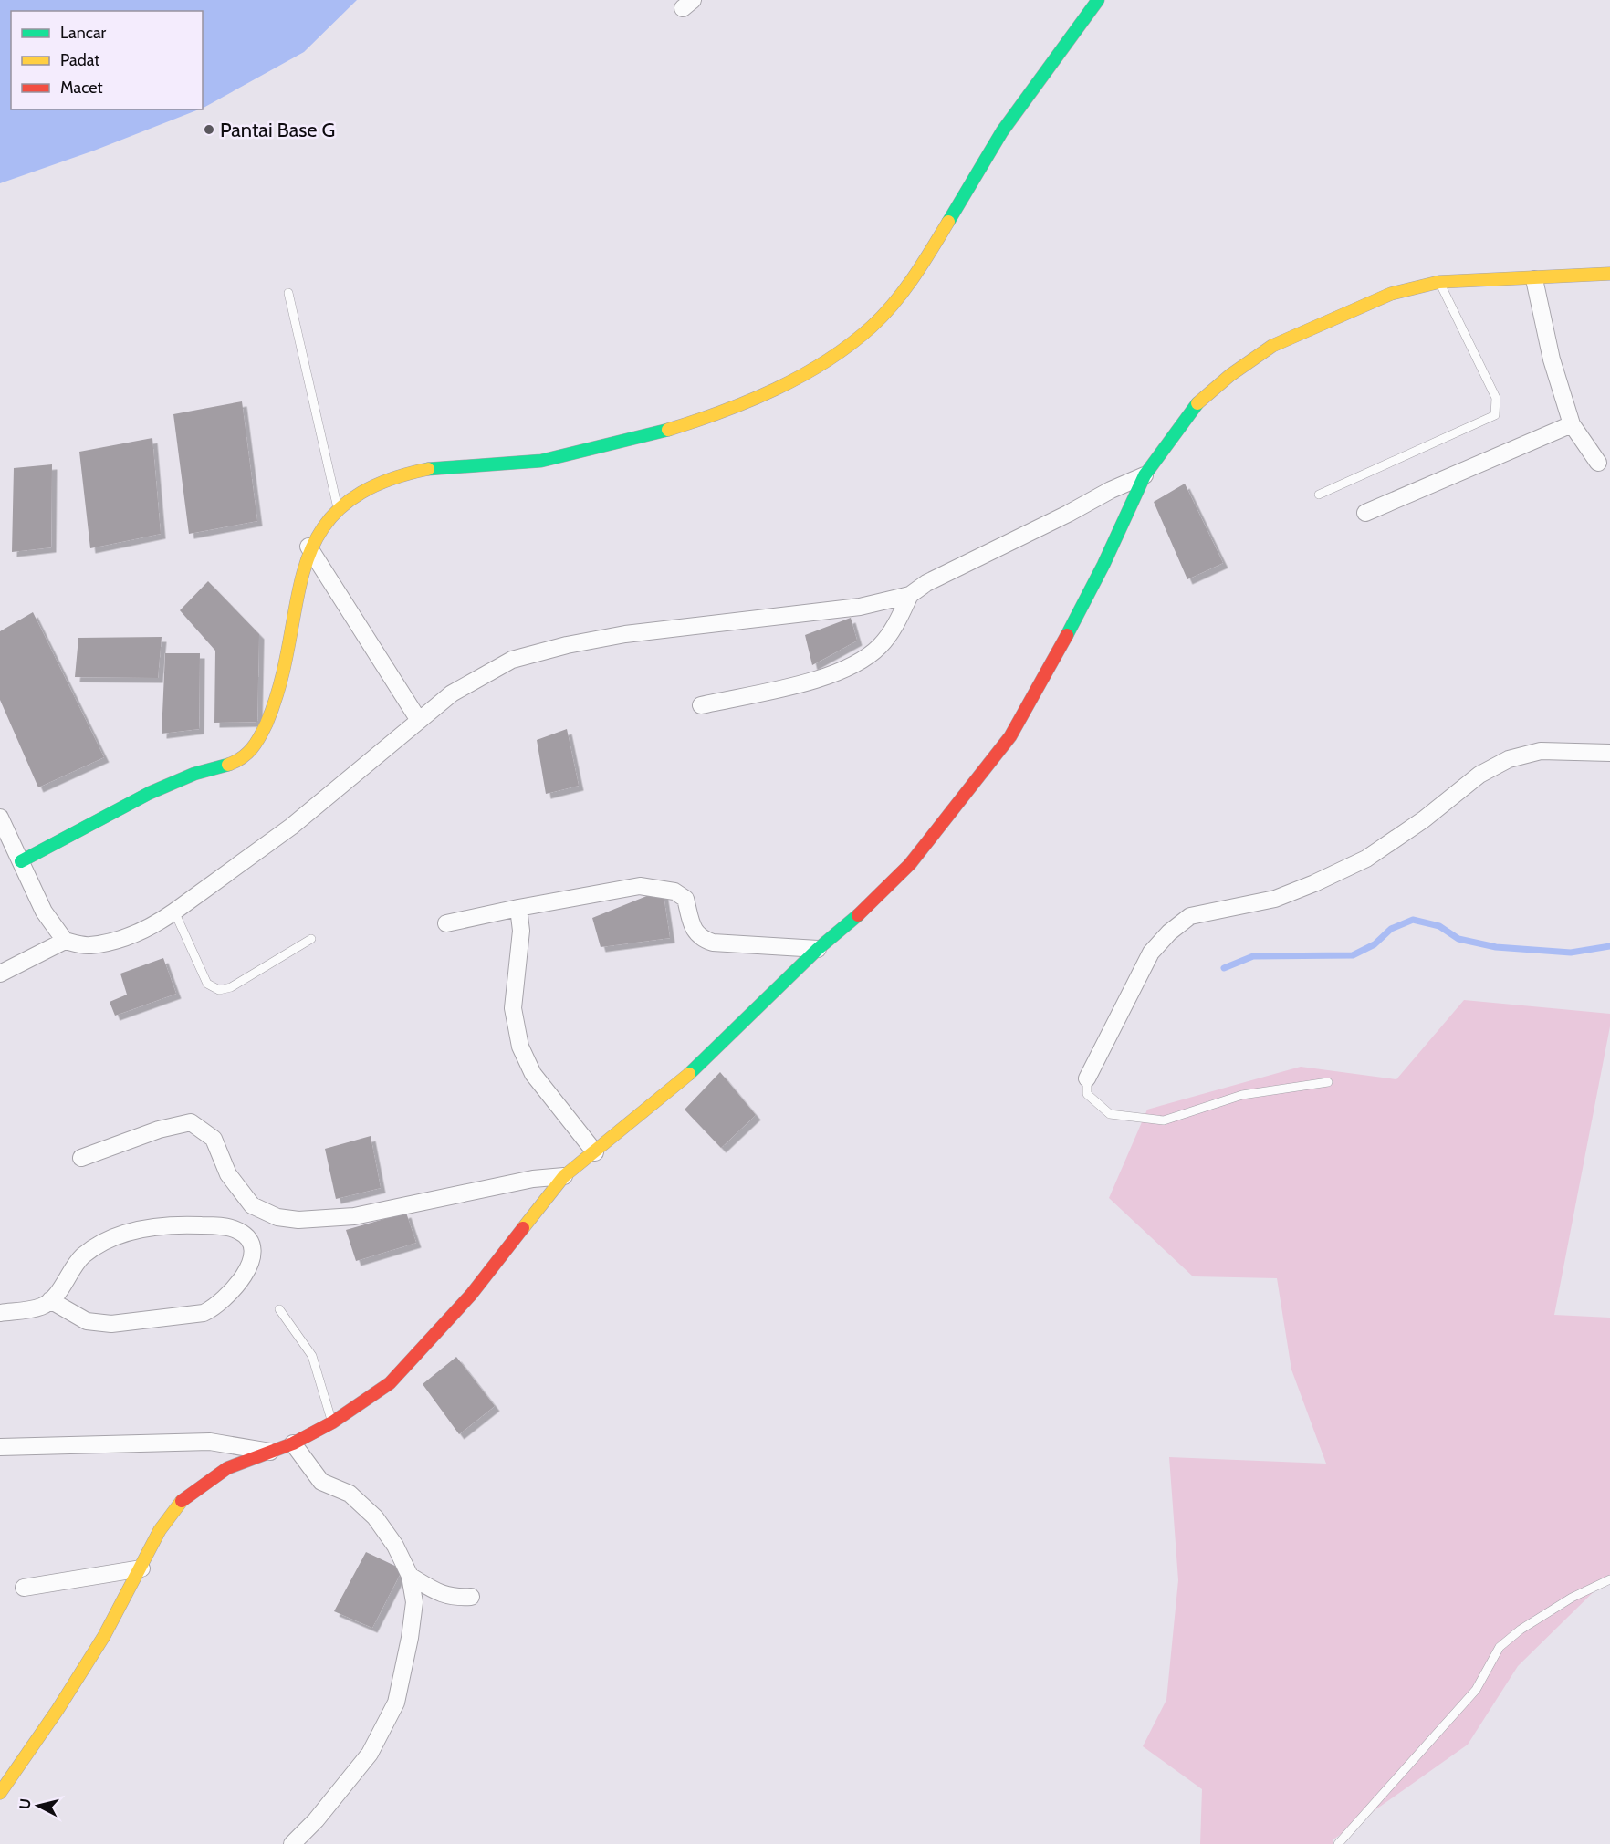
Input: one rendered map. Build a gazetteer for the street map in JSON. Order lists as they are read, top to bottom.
{
  "places": ["Pantai Base G"],
  "legend": ["Lancar", "Padat", "Macet"],
  "north": "left"
}
